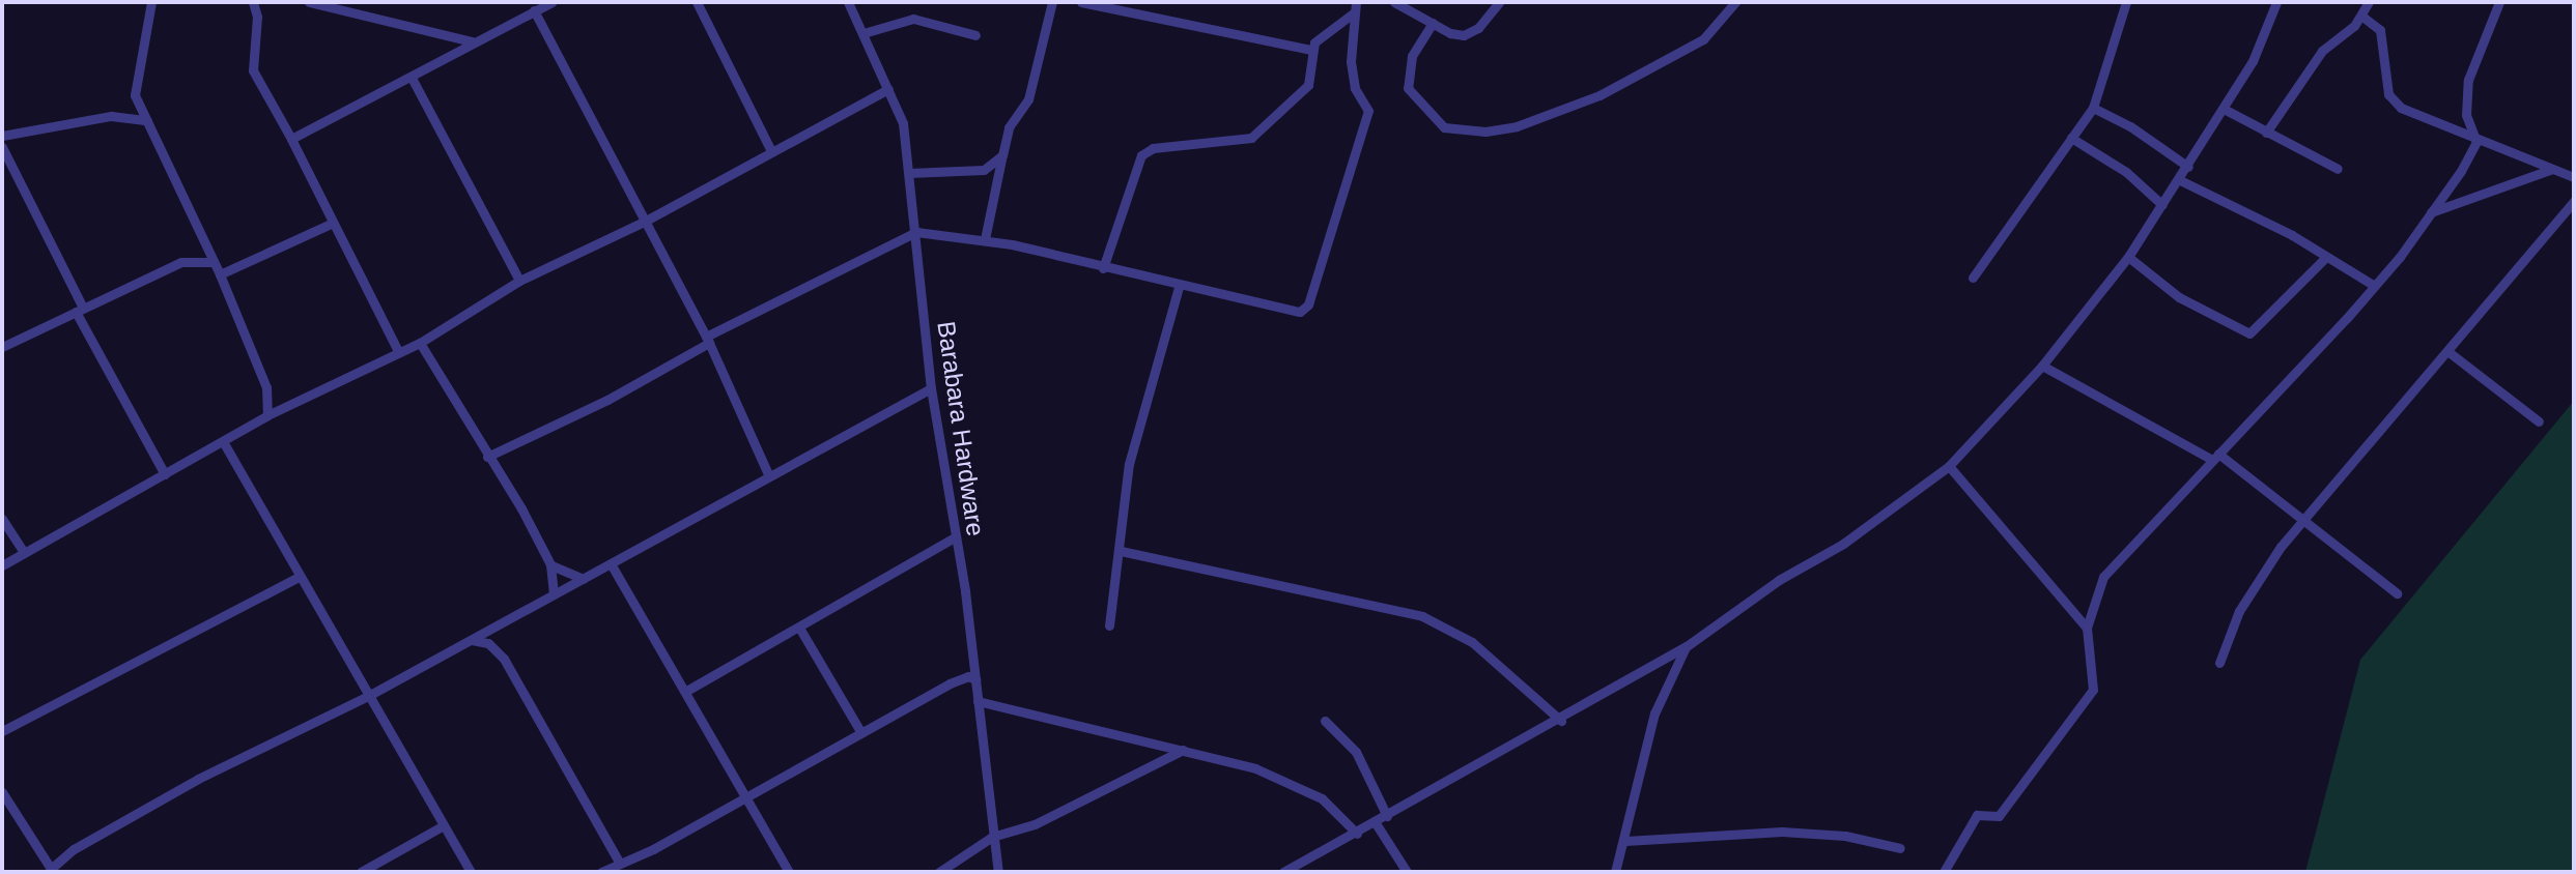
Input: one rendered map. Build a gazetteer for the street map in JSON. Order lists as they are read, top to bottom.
{
  "streets": {
    "street": ["Barabara Hardware"]
  }
}
